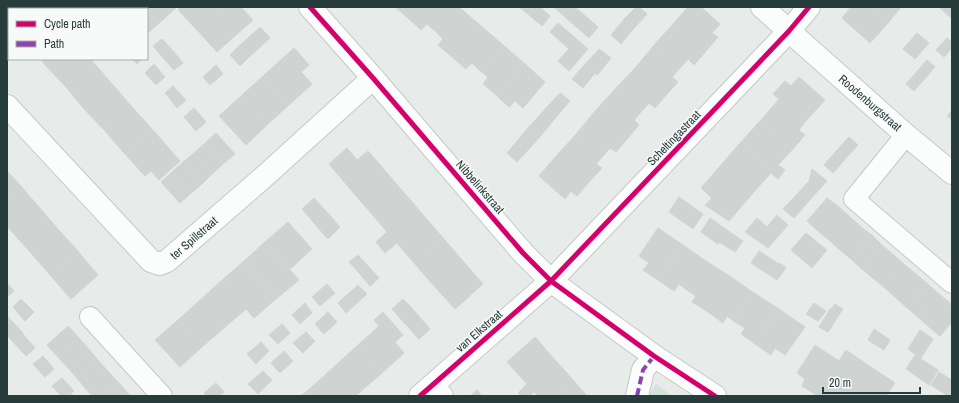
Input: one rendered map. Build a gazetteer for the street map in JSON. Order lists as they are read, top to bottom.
{
  "streets": {
    "street": [
      "Roodenburgstraat",
      "Scheltingastraat",
      "Nibbelinkstraat",
      "ter Spillstraat",
      "van Elkstraat"
    ]
  },
  "crossings": [
    ["Roodenburgstraat", "Scheltingastraat"],
    ["Scheltingastraat", "Nibbelinkstraat"],
    ["Scheltingastraat", "van Elkstraat"],
    ["Nibbelinkstraat", "ter Spillstraat"],
    ["Nibbelinkstraat", "van Elkstraat"]
  ],
  "legend": ["Cycle path", "Path"],
  "scale_bar": "20 m"
}
